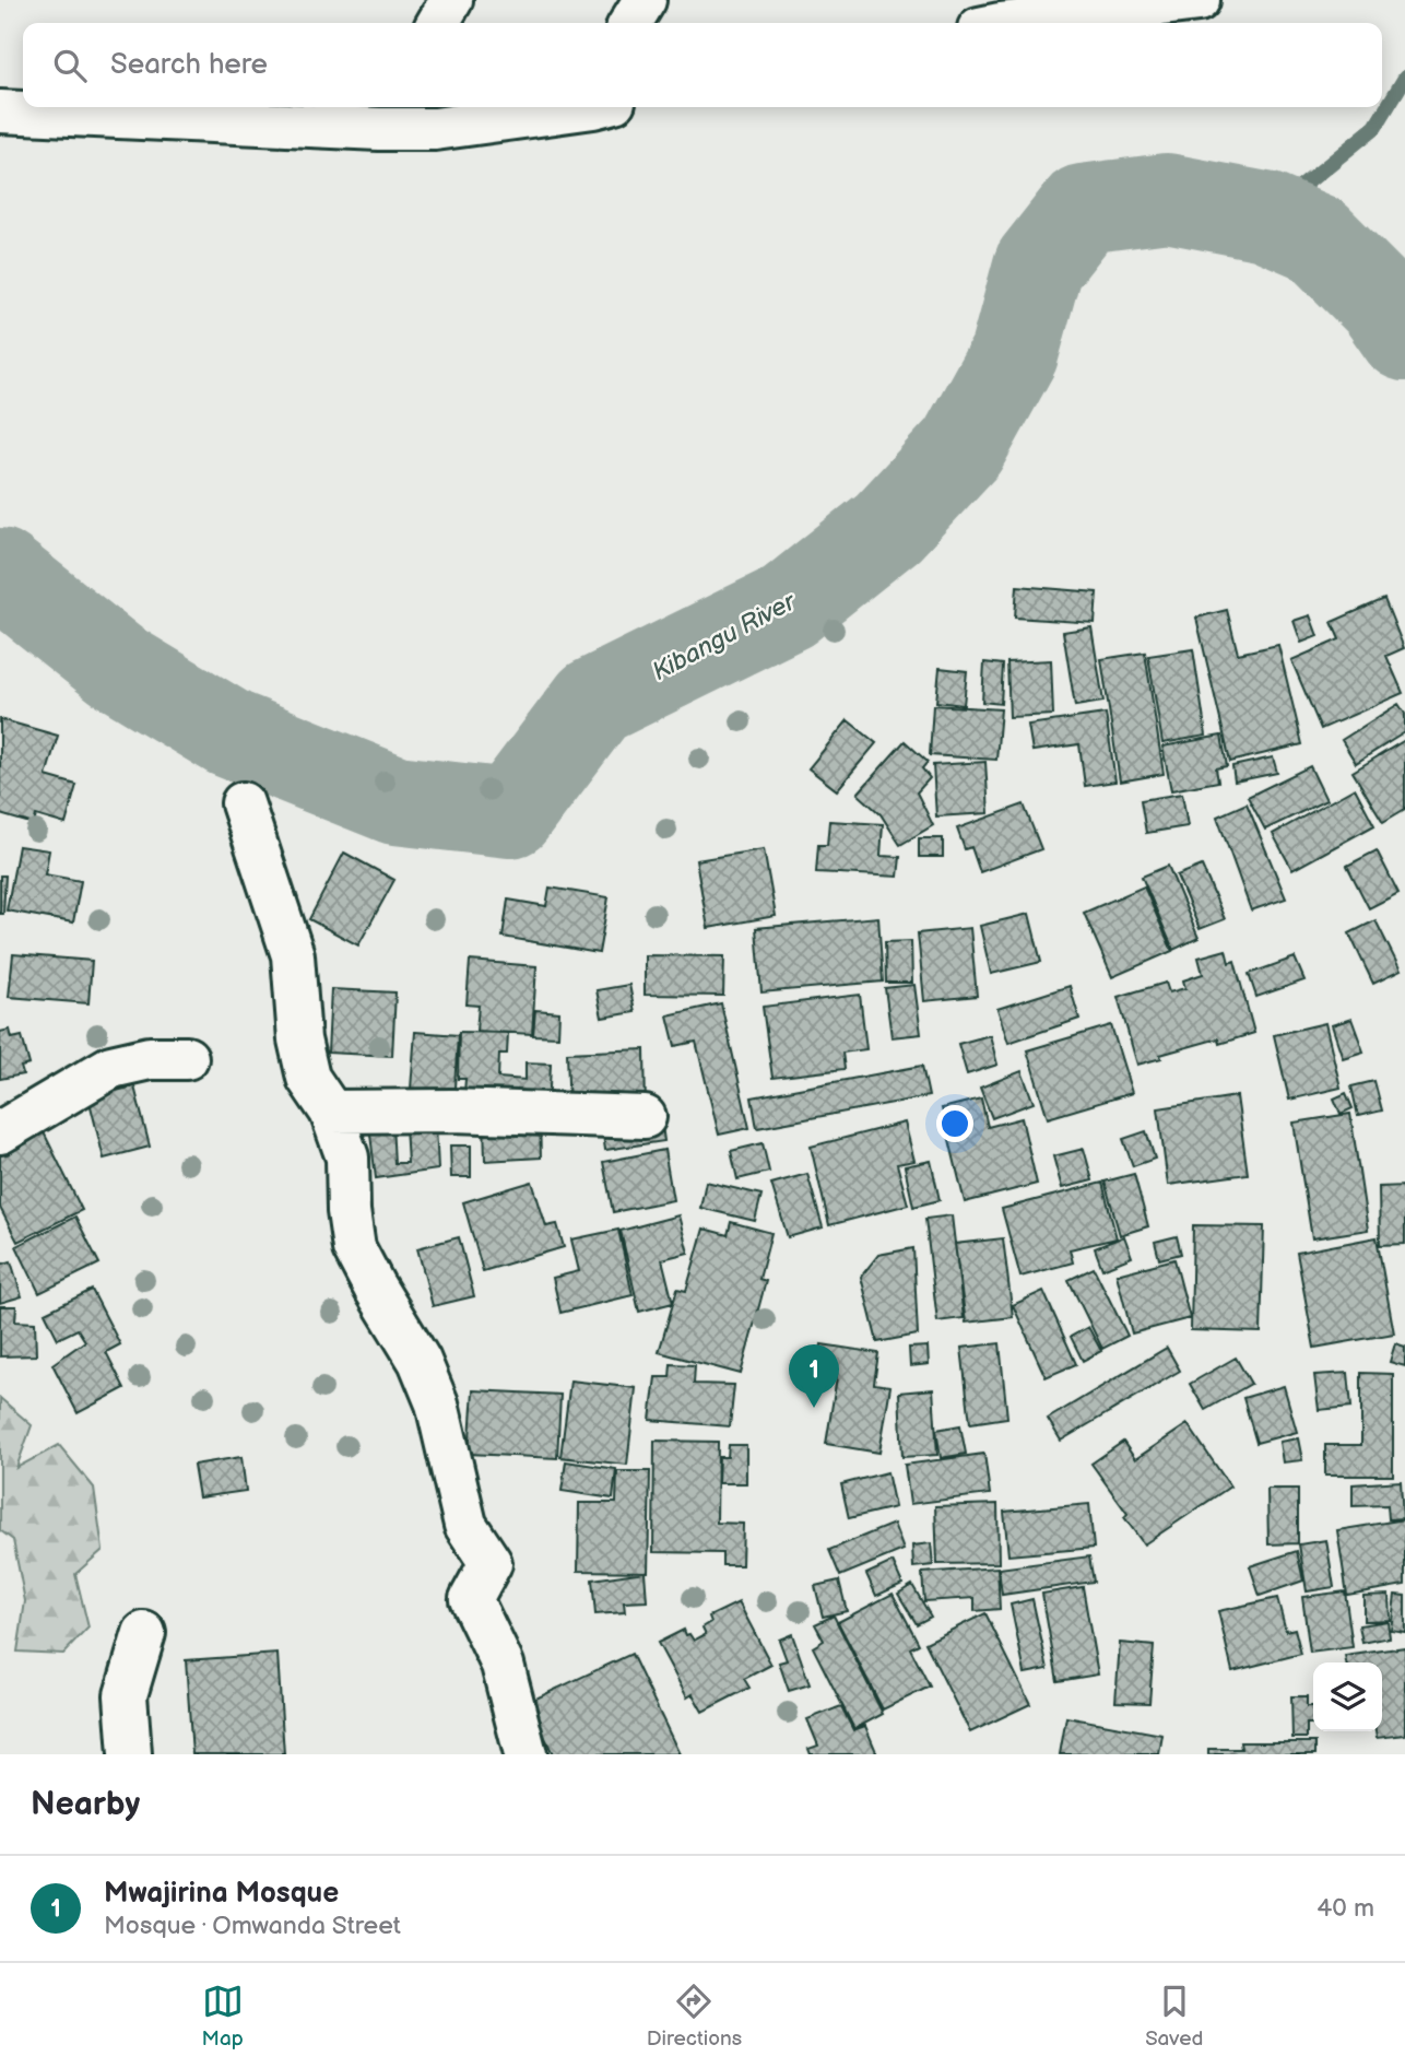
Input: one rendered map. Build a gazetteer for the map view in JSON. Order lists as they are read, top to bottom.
{
  "water": ["Kibangu River"],
  "page": {
    "search": "Search here",
    "pins": "1",
    "heading": "Nearby",
    "list": [
      {
        "mark": "1",
        "name": "Mwajirina Mosque",
        "note": "Mosque · Omwanda Street",
        "value": "40 m"
      }
    ],
    "nav": ["Map", "Directions", "Saved"]
  }
}
